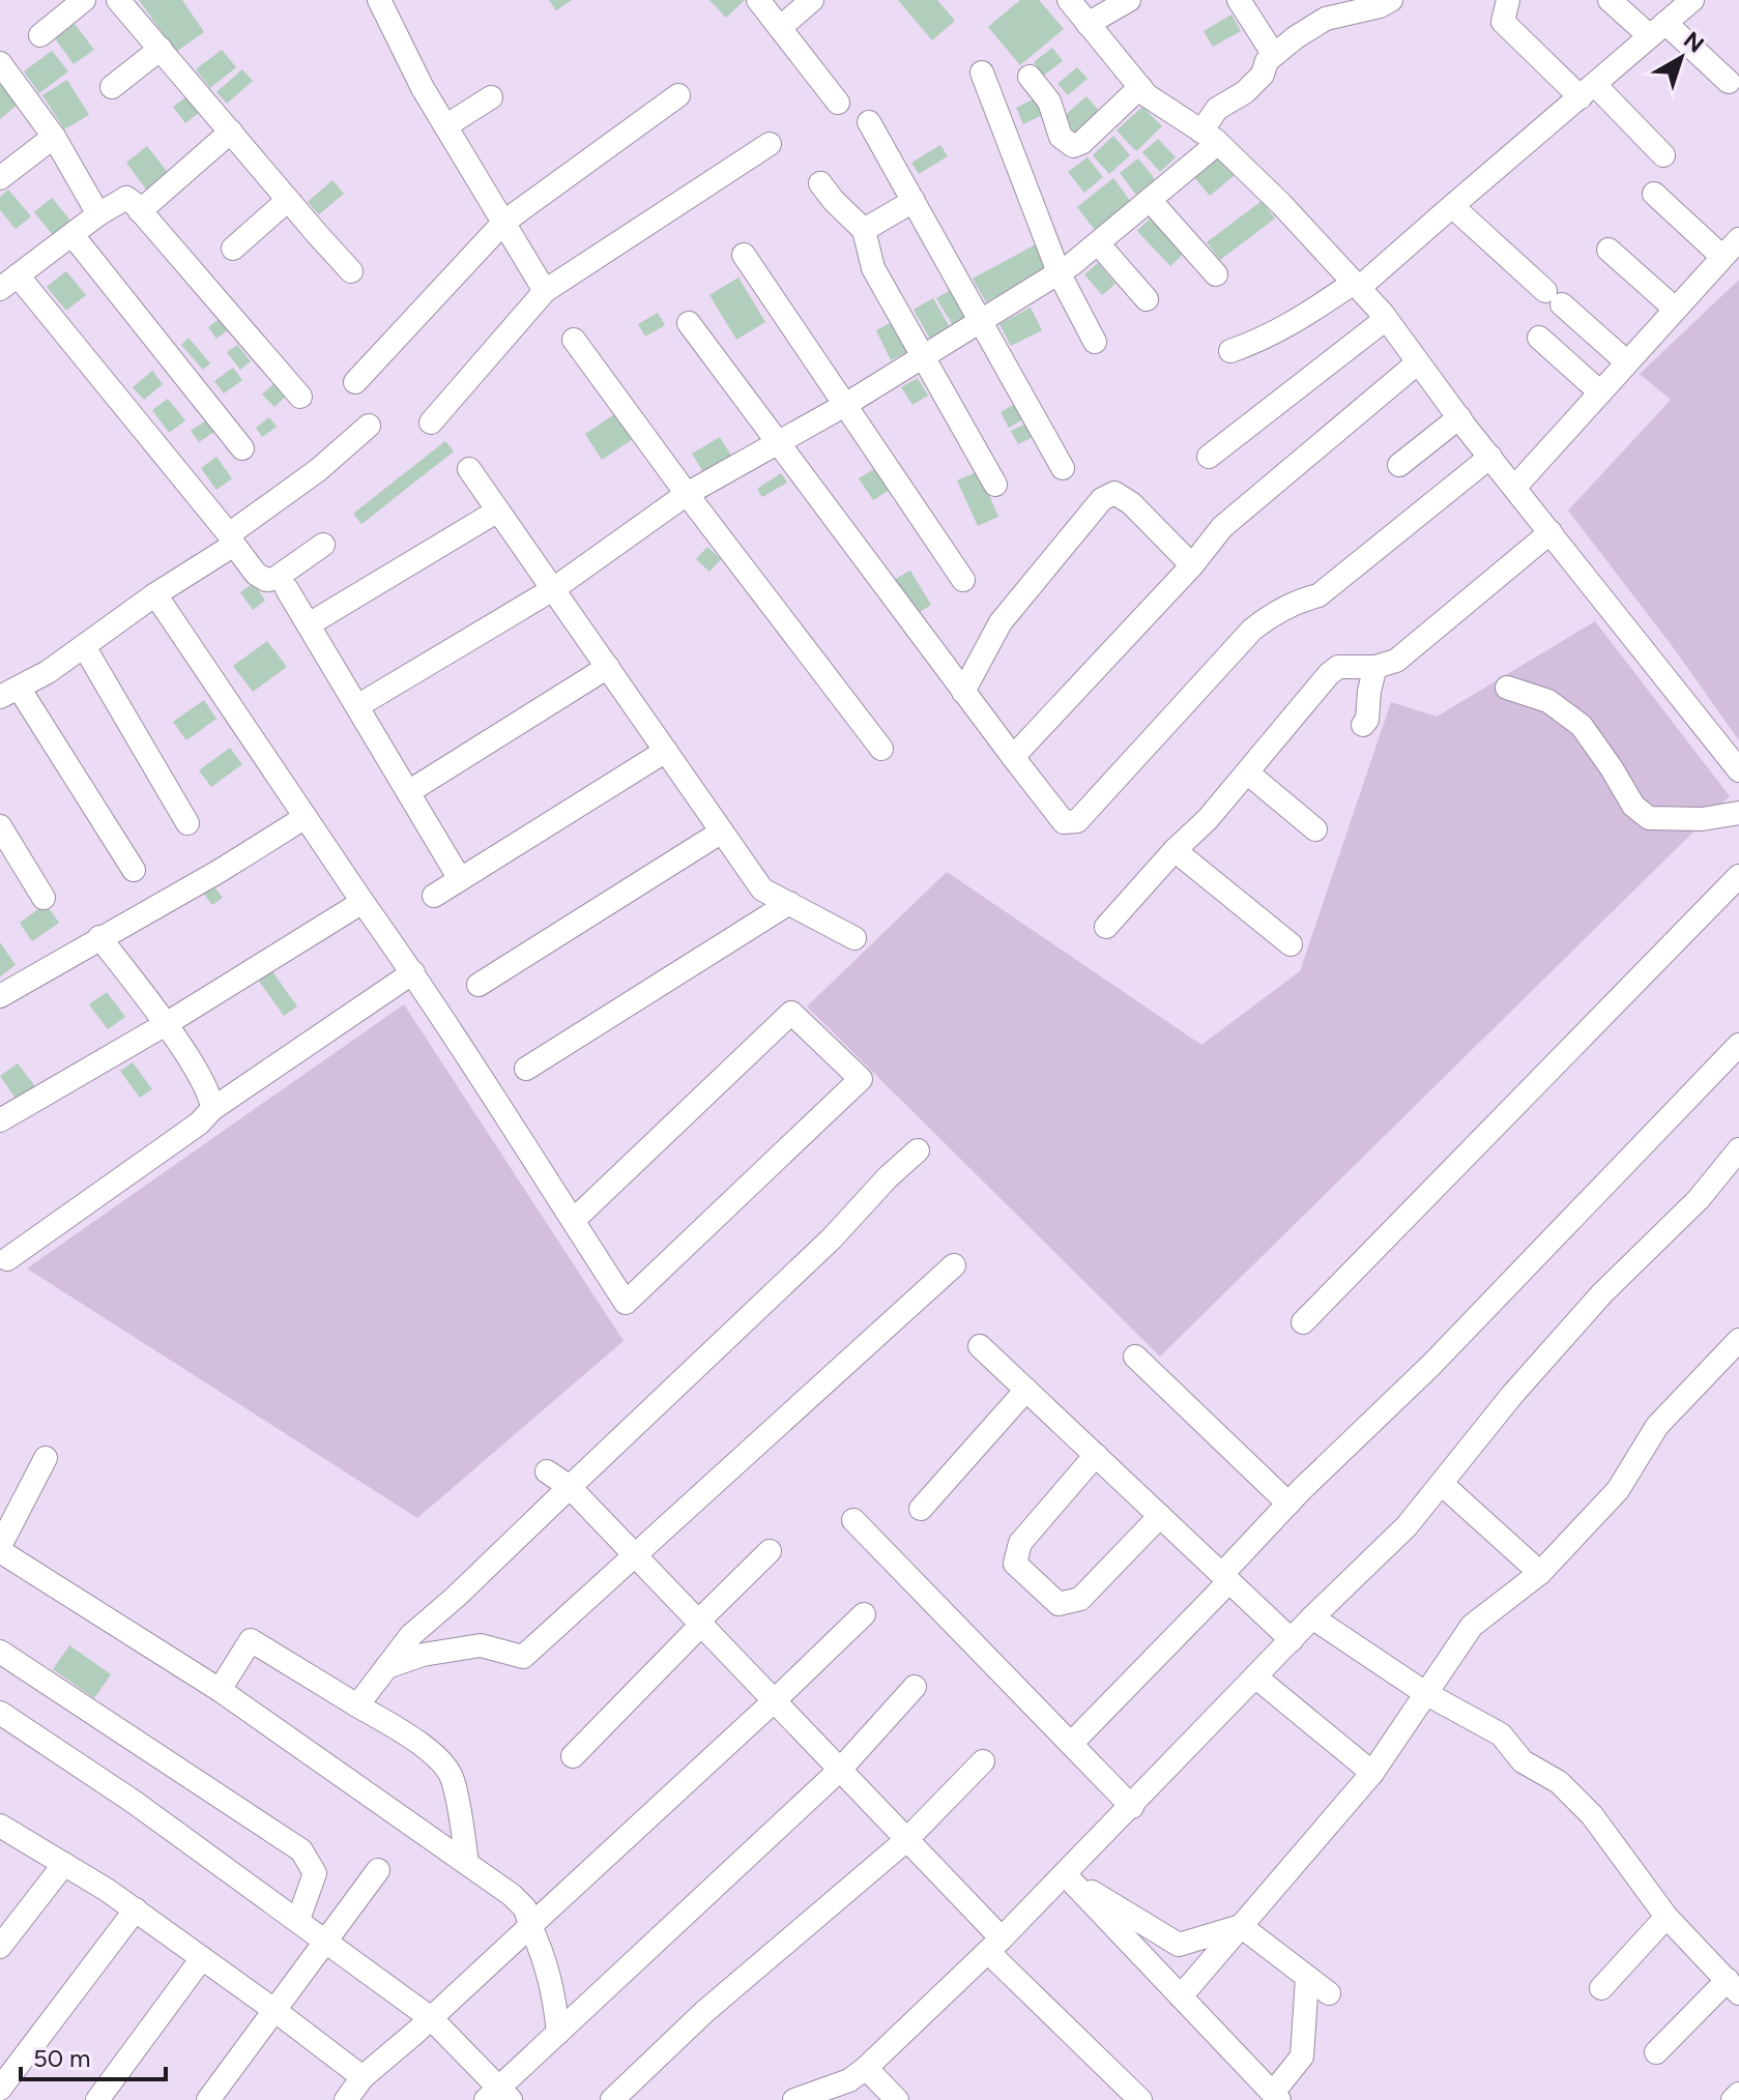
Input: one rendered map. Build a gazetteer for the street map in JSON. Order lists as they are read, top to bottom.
{
  "scale_bar": "50 m",
  "north": "top right"
}
